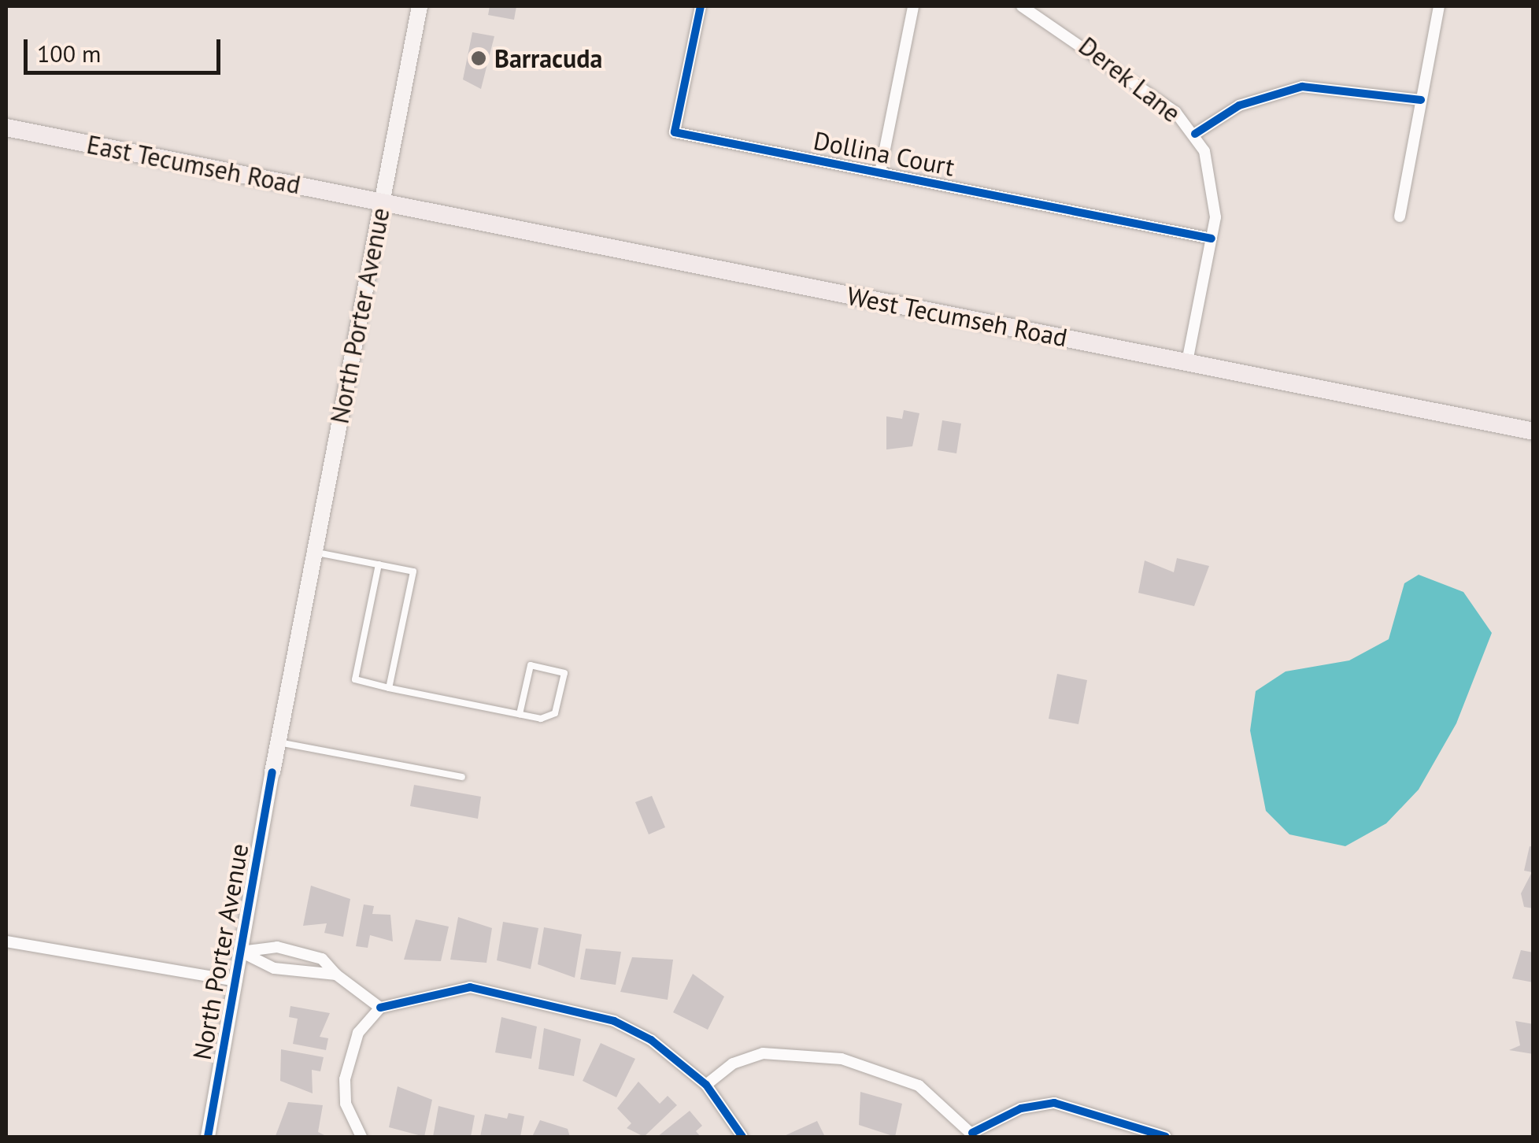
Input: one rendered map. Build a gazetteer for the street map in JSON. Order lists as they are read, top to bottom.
{
  "streets": {
    "main road": ["East Tecumseh Road", "North Porter Avenue", "West Tecumseh Road"],
    "street": ["Derek Lane", "Dollina Court"]
  },
  "crossings": [
    ["Derek Lane", "Dollina Court"],
    ["Derek Lane", "West Tecumseh Road"],
    ["East Tecumseh Road", "North Porter Avenue"],
    ["East Tecumseh Road", "West Tecumseh Road"],
    ["North Porter Avenue", "West Tecumseh Road"]
  ],
  "places": ["Barracuda"],
  "scale_bar": "100 m"
}
